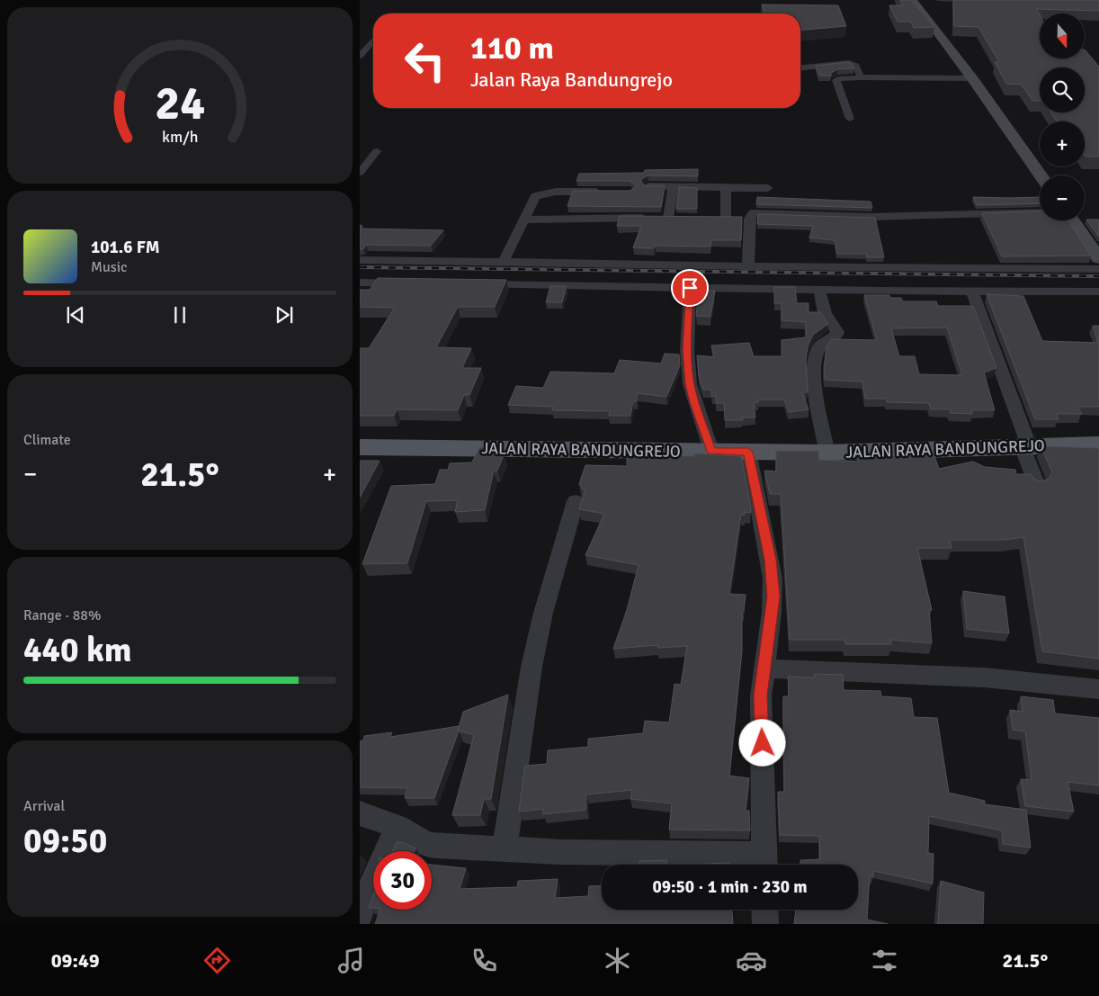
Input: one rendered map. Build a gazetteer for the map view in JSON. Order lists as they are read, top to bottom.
{
  "streets": {
    "main road": ["JALAN RAYA BANDUNGREJO"]
  },
  "north": "bottom",
  "page": {
    "map_buttons": ["+", "−"],
    "turn": ["110 m", "Jalan Raya Bandungrejo"],
    "song": ["101.6 FM", "Music"],
    "tile": [
      "Climate",
      ["Range · 88%", "440 km"],
      ["Arrival", "09:50"]
    ],
    "heat": ["−", "21.5°", "+"],
    "limit": "30",
    "trip": "09:50 · 1 min · 230 m",
    "tabs": ["09:49", "21.5°"],
    "gauge": ["24", "km/h"]
  }
}
